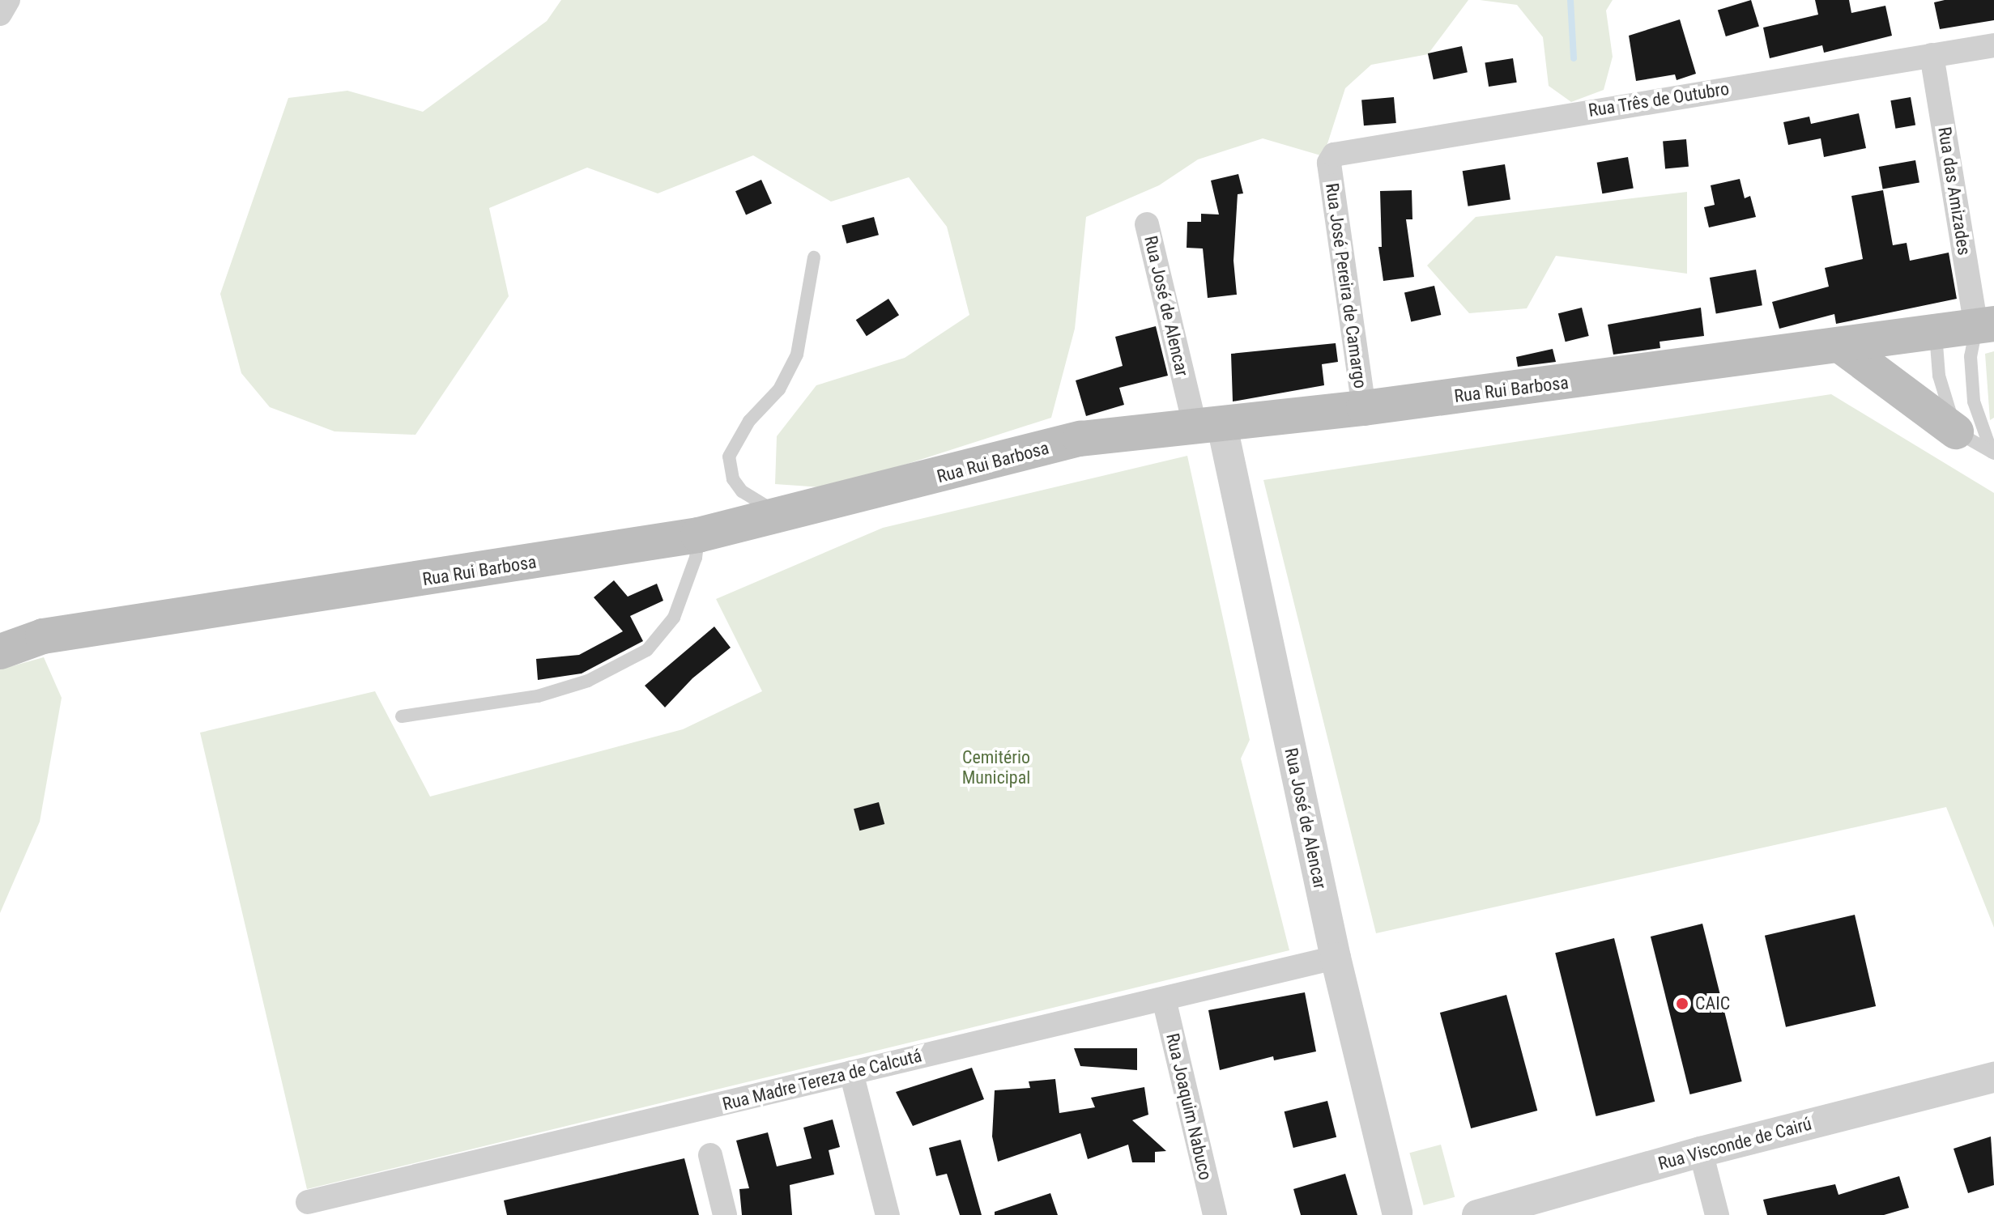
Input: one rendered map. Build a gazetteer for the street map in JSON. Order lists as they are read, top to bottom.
{
  "streets": {
    "main road": ["Rua Rui Barbosa"],
    "street": [
      "Rua Três de Outubro",
      "Rua das Amizades",
      "Rua José Pereira de Camargo",
      "Rua José de Alencar",
      "Rua Madre Tereza de Calcutá",
      "Rua Joaquim Nabuco",
      "Rua Visconde de Cairú"
    ]
  },
  "crossings": [
    ["Rua Três de Outubro", "Rua das Amizades"],
    ["Rua Três de Outubro", "Rua José Pereira de Camargo"],
    ["Rua das Amizades", "Rua Rui Barbosa"],
    ["Rua José Pereira de Camargo", "Rua Rui Barbosa"],
    ["Rua José de Alencar", "Rua Rui Barbosa"],
    ["Rua José de Alencar", "Rua Madre Tereza de Calcutá"],
    ["Rua Madre Tereza de Calcutá", "Rua Joaquim Nabuco"]
  ],
  "parks": ["Cemitério Municipal"],
  "places": ["CAIC"]
}
